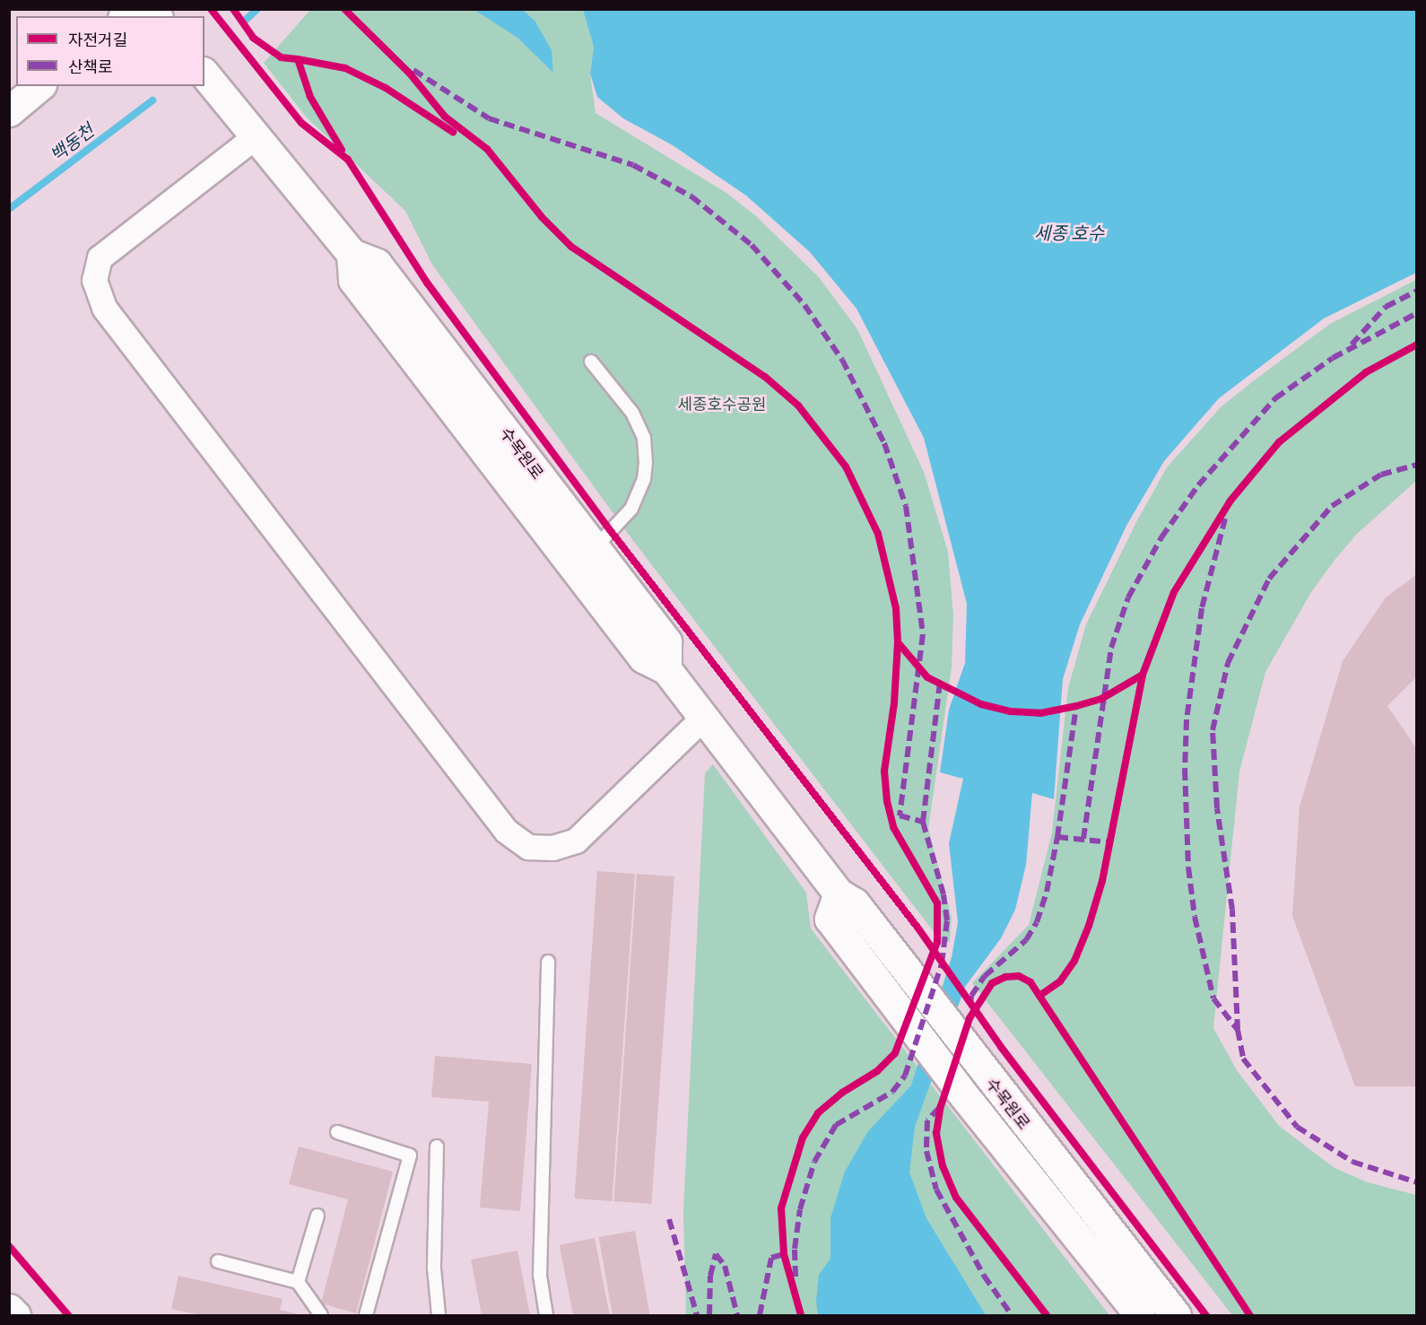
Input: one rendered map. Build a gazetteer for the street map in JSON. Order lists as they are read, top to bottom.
{
  "streets": {
    "street": ["수목원로"]
  },
  "water": ["백동천", "세종 호수"],
  "parks": ["세종호수공원"],
  "legend": ["자전거길", "산책로"]
}
